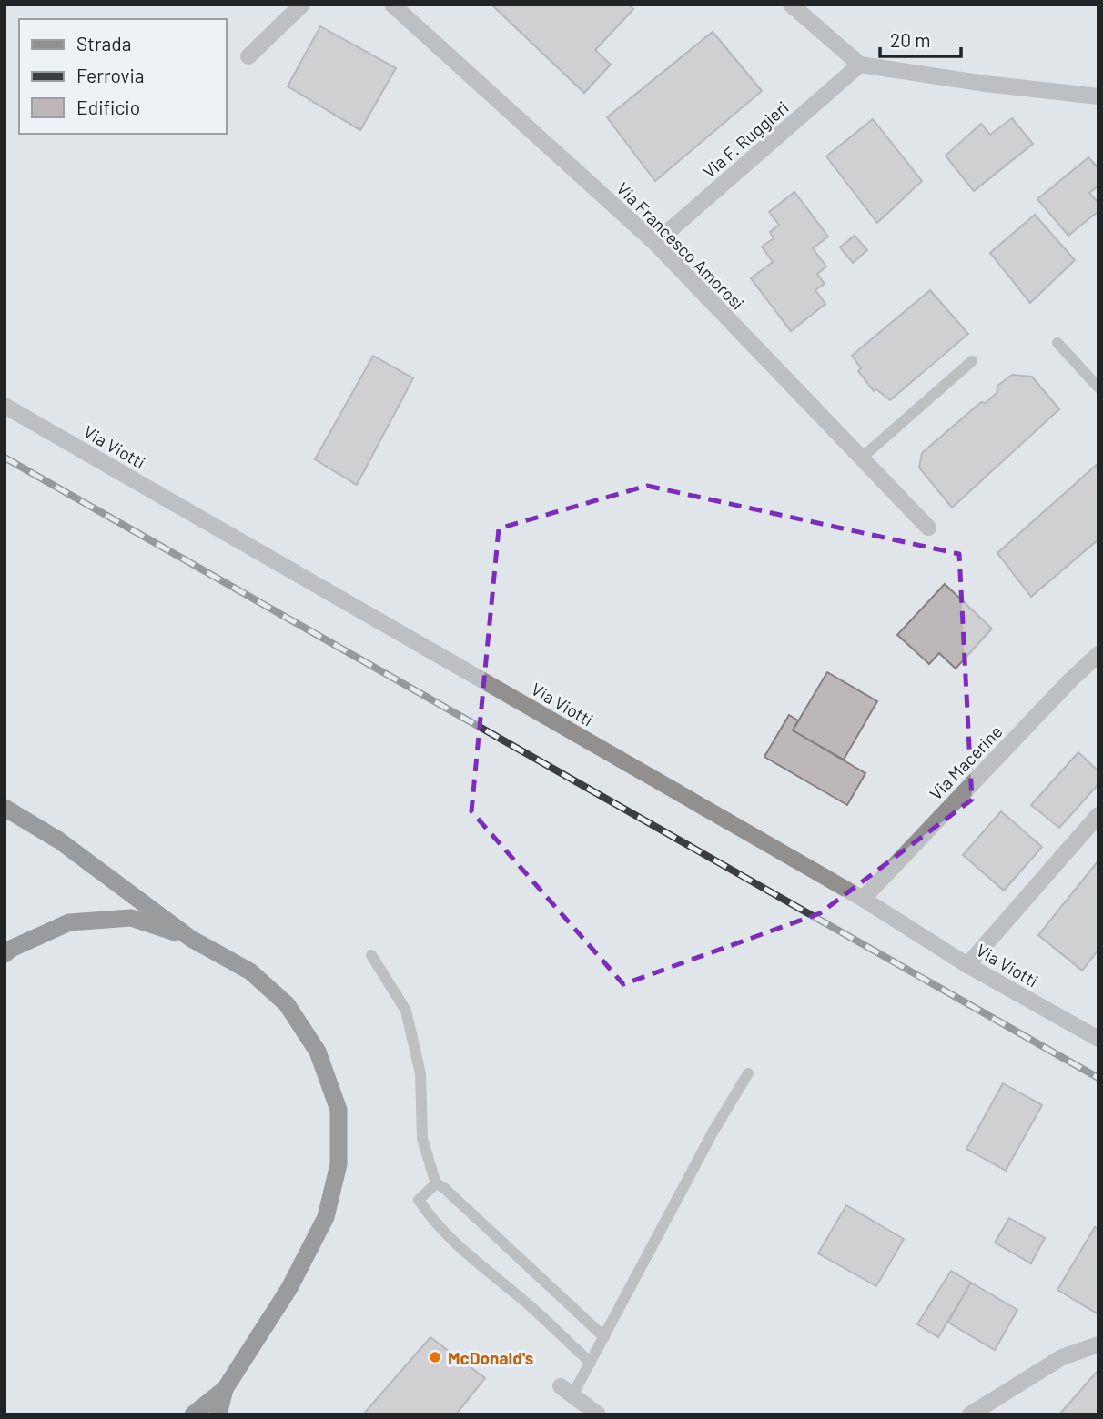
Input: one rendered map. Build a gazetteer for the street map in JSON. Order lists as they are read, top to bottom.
{
  "streets": {
    "street": [
      "Via F. Ruggieri",
      "Via Francesco Amorosi",
      "Via Viotti",
      "Via Macerine"
    ]
  },
  "crossings": [
    ["Via F. Ruggieri", "Via Francesco Amorosi"],
    ["Via Viotti", "Via Macerine"]
  ],
  "places": ["McDonald's"],
  "legend": ["Strada", "Ferrovia", "Edificio"],
  "scale_bar": "20 m"
}
